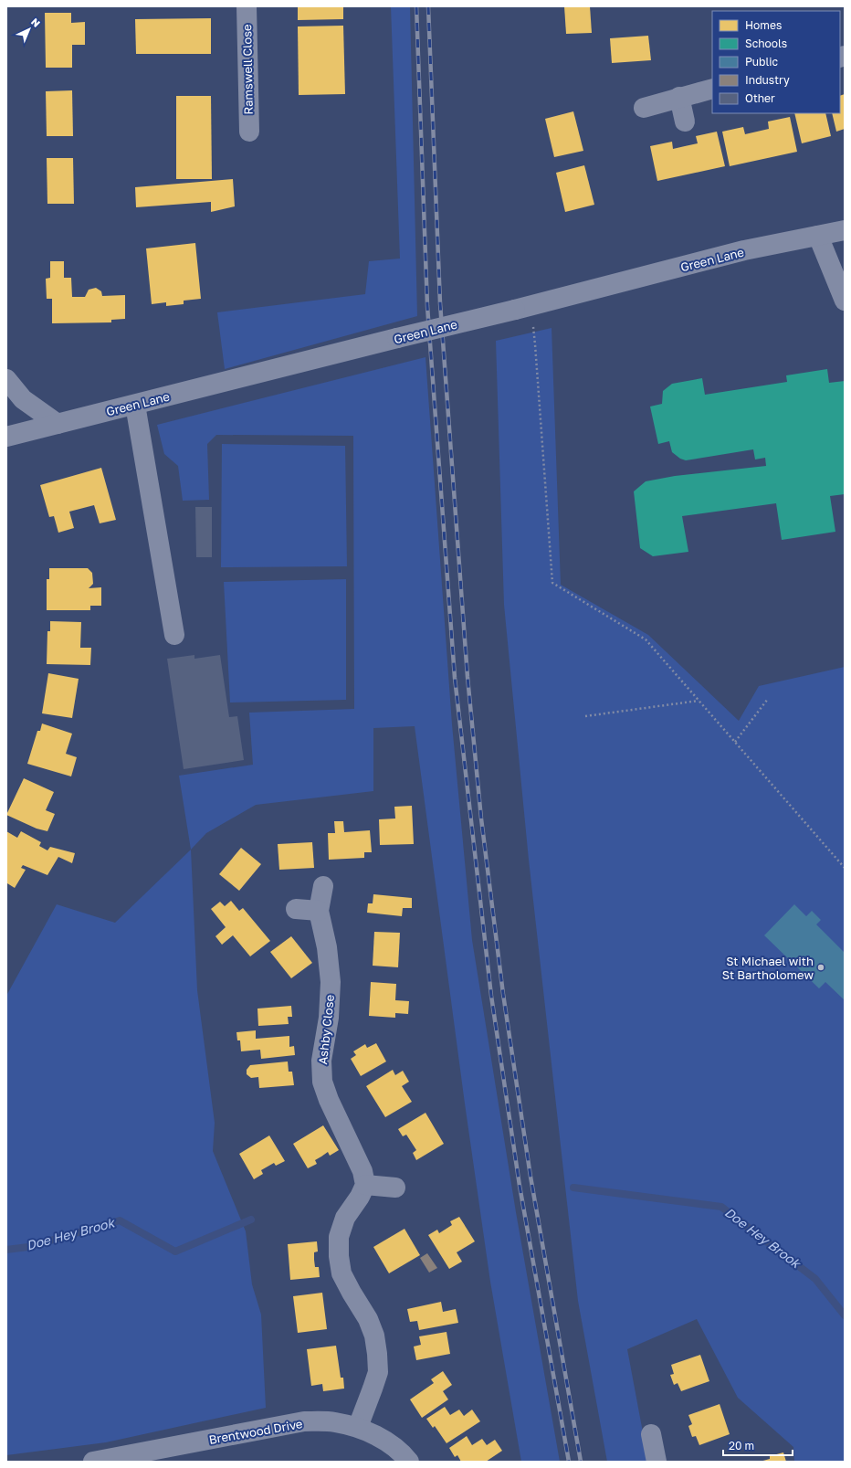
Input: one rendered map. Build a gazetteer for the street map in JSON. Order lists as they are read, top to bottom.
{
  "streets": {
    "street": [
      "Ramswell Close",
      "Green Lane",
      "Ashby Close",
      "Brentwood Drive"
    ]
  },
  "water": ["Doe Hey Brook"],
  "places": ["St Michael with St Bartholomew"],
  "legend": [
    "Homes",
    "Schools",
    "Public",
    "Industry",
    "Other"
  ],
  "scale_bar": "20 m",
  "north": "top right"
}
